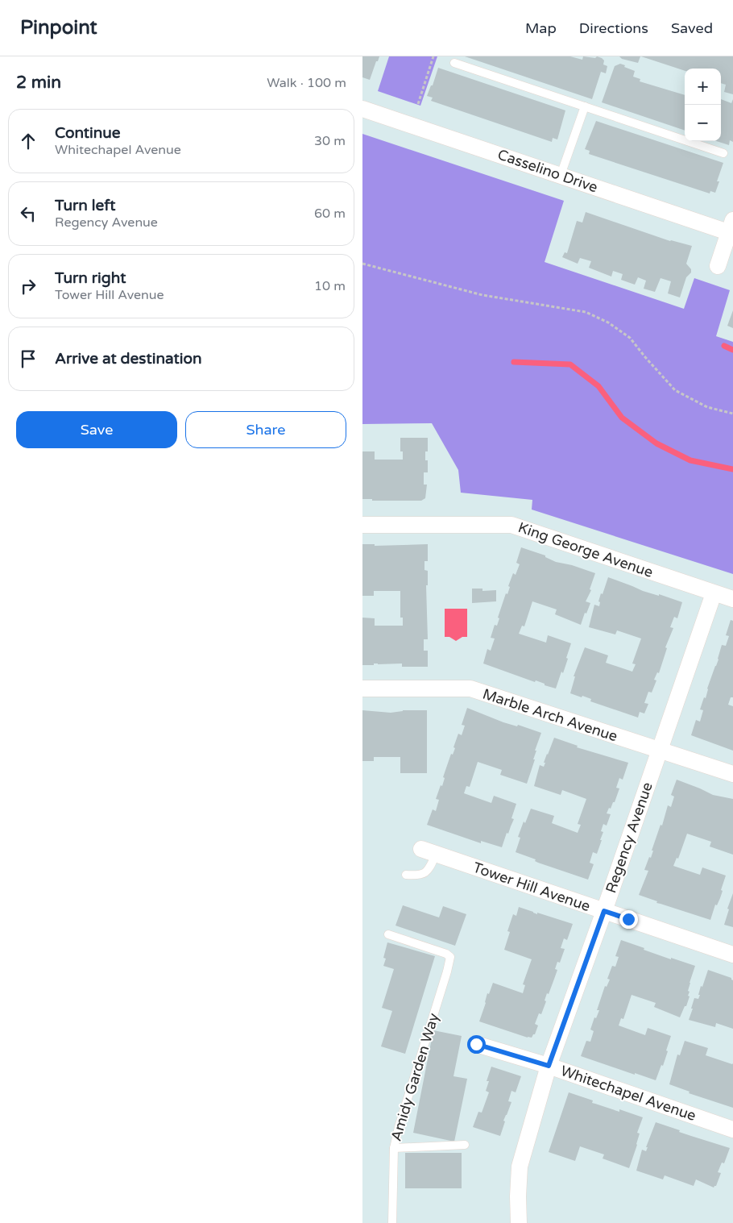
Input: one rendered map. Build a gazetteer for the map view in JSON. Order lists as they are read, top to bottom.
{
  "streets": {
    "street": [
      "Casselino Drive",
      "King George Avenue",
      "Marble Arch Avenue",
      "Regency Avenue",
      "Tower Hill Avenue",
      "Whitechapel Avenue"
    ],
    "lane": ["Amidy Garden Way"]
  },
  "crossings": [
    ["King George Avenue", "Regency Avenue"],
    ["Marble Arch Avenue", "Regency Avenue"],
    ["Regency Avenue", "Tower Hill Avenue"],
    ["Regency Avenue", "Whitechapel Avenue"]
  ],
  "page": {
    "header": "Pinpoint",
    "nav": ["Map", "Directions", "Saved"],
    "heading": ["2 min", "Walk · 100 m"],
    "map_buttons": ["+", "−"],
    "list": [
      ["Continue", "Whitechapel Avenue", "30 m"],
      ["Turn left", "Regency Avenue", "60 m"],
      ["Turn right", "Tower Hill Avenue", "10 m"],
      "Arrive at destination"
    ],
    "buttons": ["Save", "Share"]
  }
}
